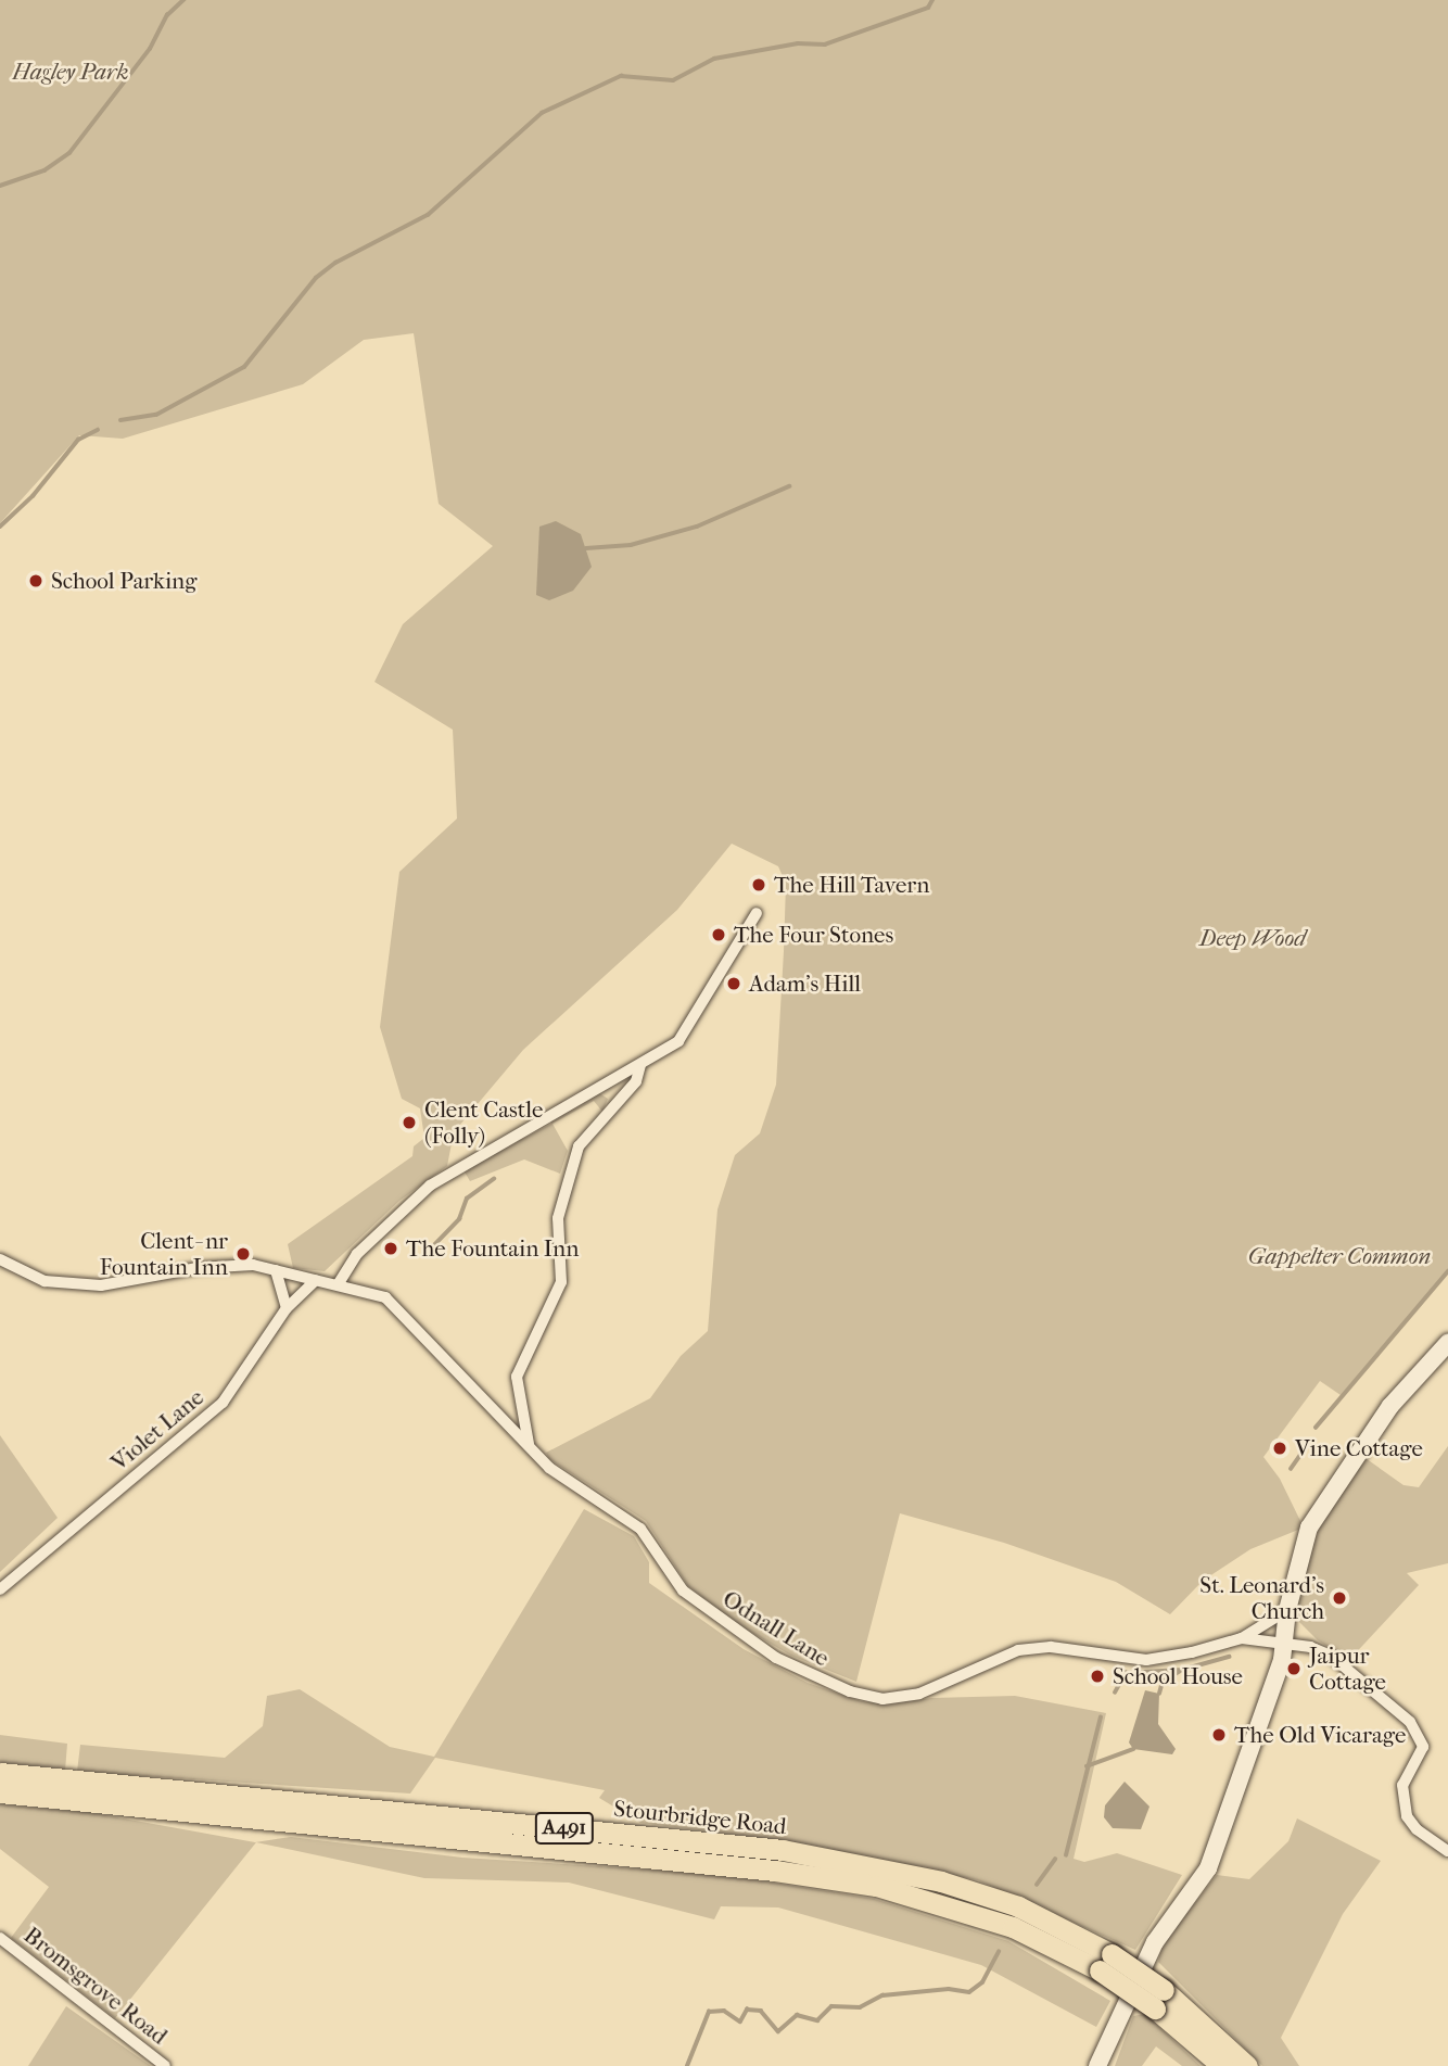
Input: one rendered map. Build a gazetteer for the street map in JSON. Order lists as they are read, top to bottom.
{
  "streets": {
    "highway": ["Stourbridge Road", "A491"],
    "street": ["Violet Lane", "Odnall Lane", "Bromsgrove Road"]
  },
  "crossings": [
    ["Violet Lane", "Odnall Lane"]
  ],
  "parks": ["Hagley Park", "Deep Wood", "Gappelter Common"],
  "places": [
    "School Parking",
    "The Hill Tavern",
    "The Four Stones",
    "Adam's Hill",
    "Clent Castle (Folly)",
    "The Fountain Inn",
    "Clent- nr Fountain Inn",
    "Vine Cottage",
    "St. Leonard's Church",
    "Jaipur Cottage",
    "School House",
    "The Old Vicarage"
  ]
}
